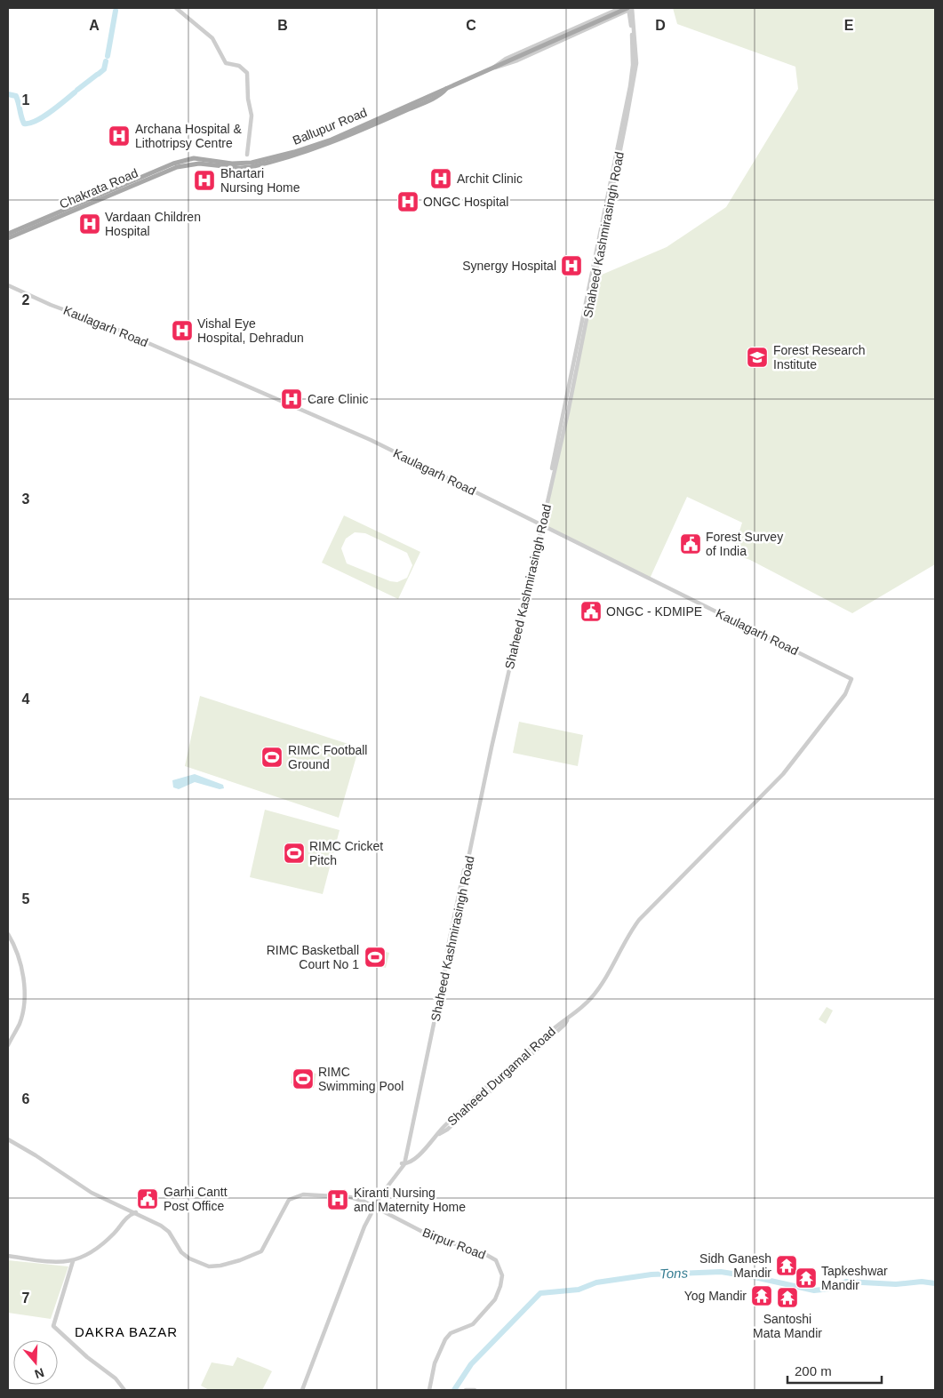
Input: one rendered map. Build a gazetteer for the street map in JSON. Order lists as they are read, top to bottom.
{
  "streets": {
    "main road": ["Ballupur Road", "Chakrata Road"],
    "street": [
      "Shaheed Kashmirasingh Road",
      "Kaulagarh Road",
      "Shaheed Durgamal Road",
      "Birpur Road"
    ]
  },
  "crossings": [
    ["Ballupur Road", "Chakrata Road"],
    ["Ballupur Road", "Shaheed Kashmirasingh Road"],
    ["Shaheed Kashmirasingh Road", "Kaulagarh Road"],
    ["Shaheed Kashmirasingh Road", "Shaheed Durgamal Road"],
    ["Kaulagarh Road", "Shaheed Durgamal Road"]
  ],
  "districts": ["DAKRA BAZAR"],
  "water": ["Tons"],
  "places": {
    "hospital": [
      "Archana Hospital & Lithotripsy Centre",
      "Archit Clinic",
      "Bhartari Nursing Home",
      "ONGC Hospital",
      "Vardaan Children Hospital",
      "Synergy Hospital",
      "Vishal Eye Hospital, Dehradun",
      "Care Clinic",
      "Kiranti Nursing and Maternity Home"
    ],
    "school or university": ["Forest Research Institute"],
    "public building": ["Forest Survey of India", "ONGC - KDMIPE", "Garhi Cantt Post Office"],
    "sports": [
      "RIMC Football Ground",
      "RIMC Cricket Pitch",
      "RIMC Basketball Court No 1",
      "RIMC Swimming Pool"
    ],
    "temple": [
      "Sidh Ganesh Mandir",
      "Tapkeshwar Mandir",
      "Yog Mandir",
      "Santoshi Mata Mandir"
    ]
  },
  "scale_bar": "200 m",
  "north": "bottom",
  "grid": {
    "columns": [
      "A",
      "B",
      "C",
      "D",
      "E"
    ],
    "rows": [
      "1",
      "2",
      "3",
      "4",
      "5",
      "6",
      "7"
    ]
  }
}
